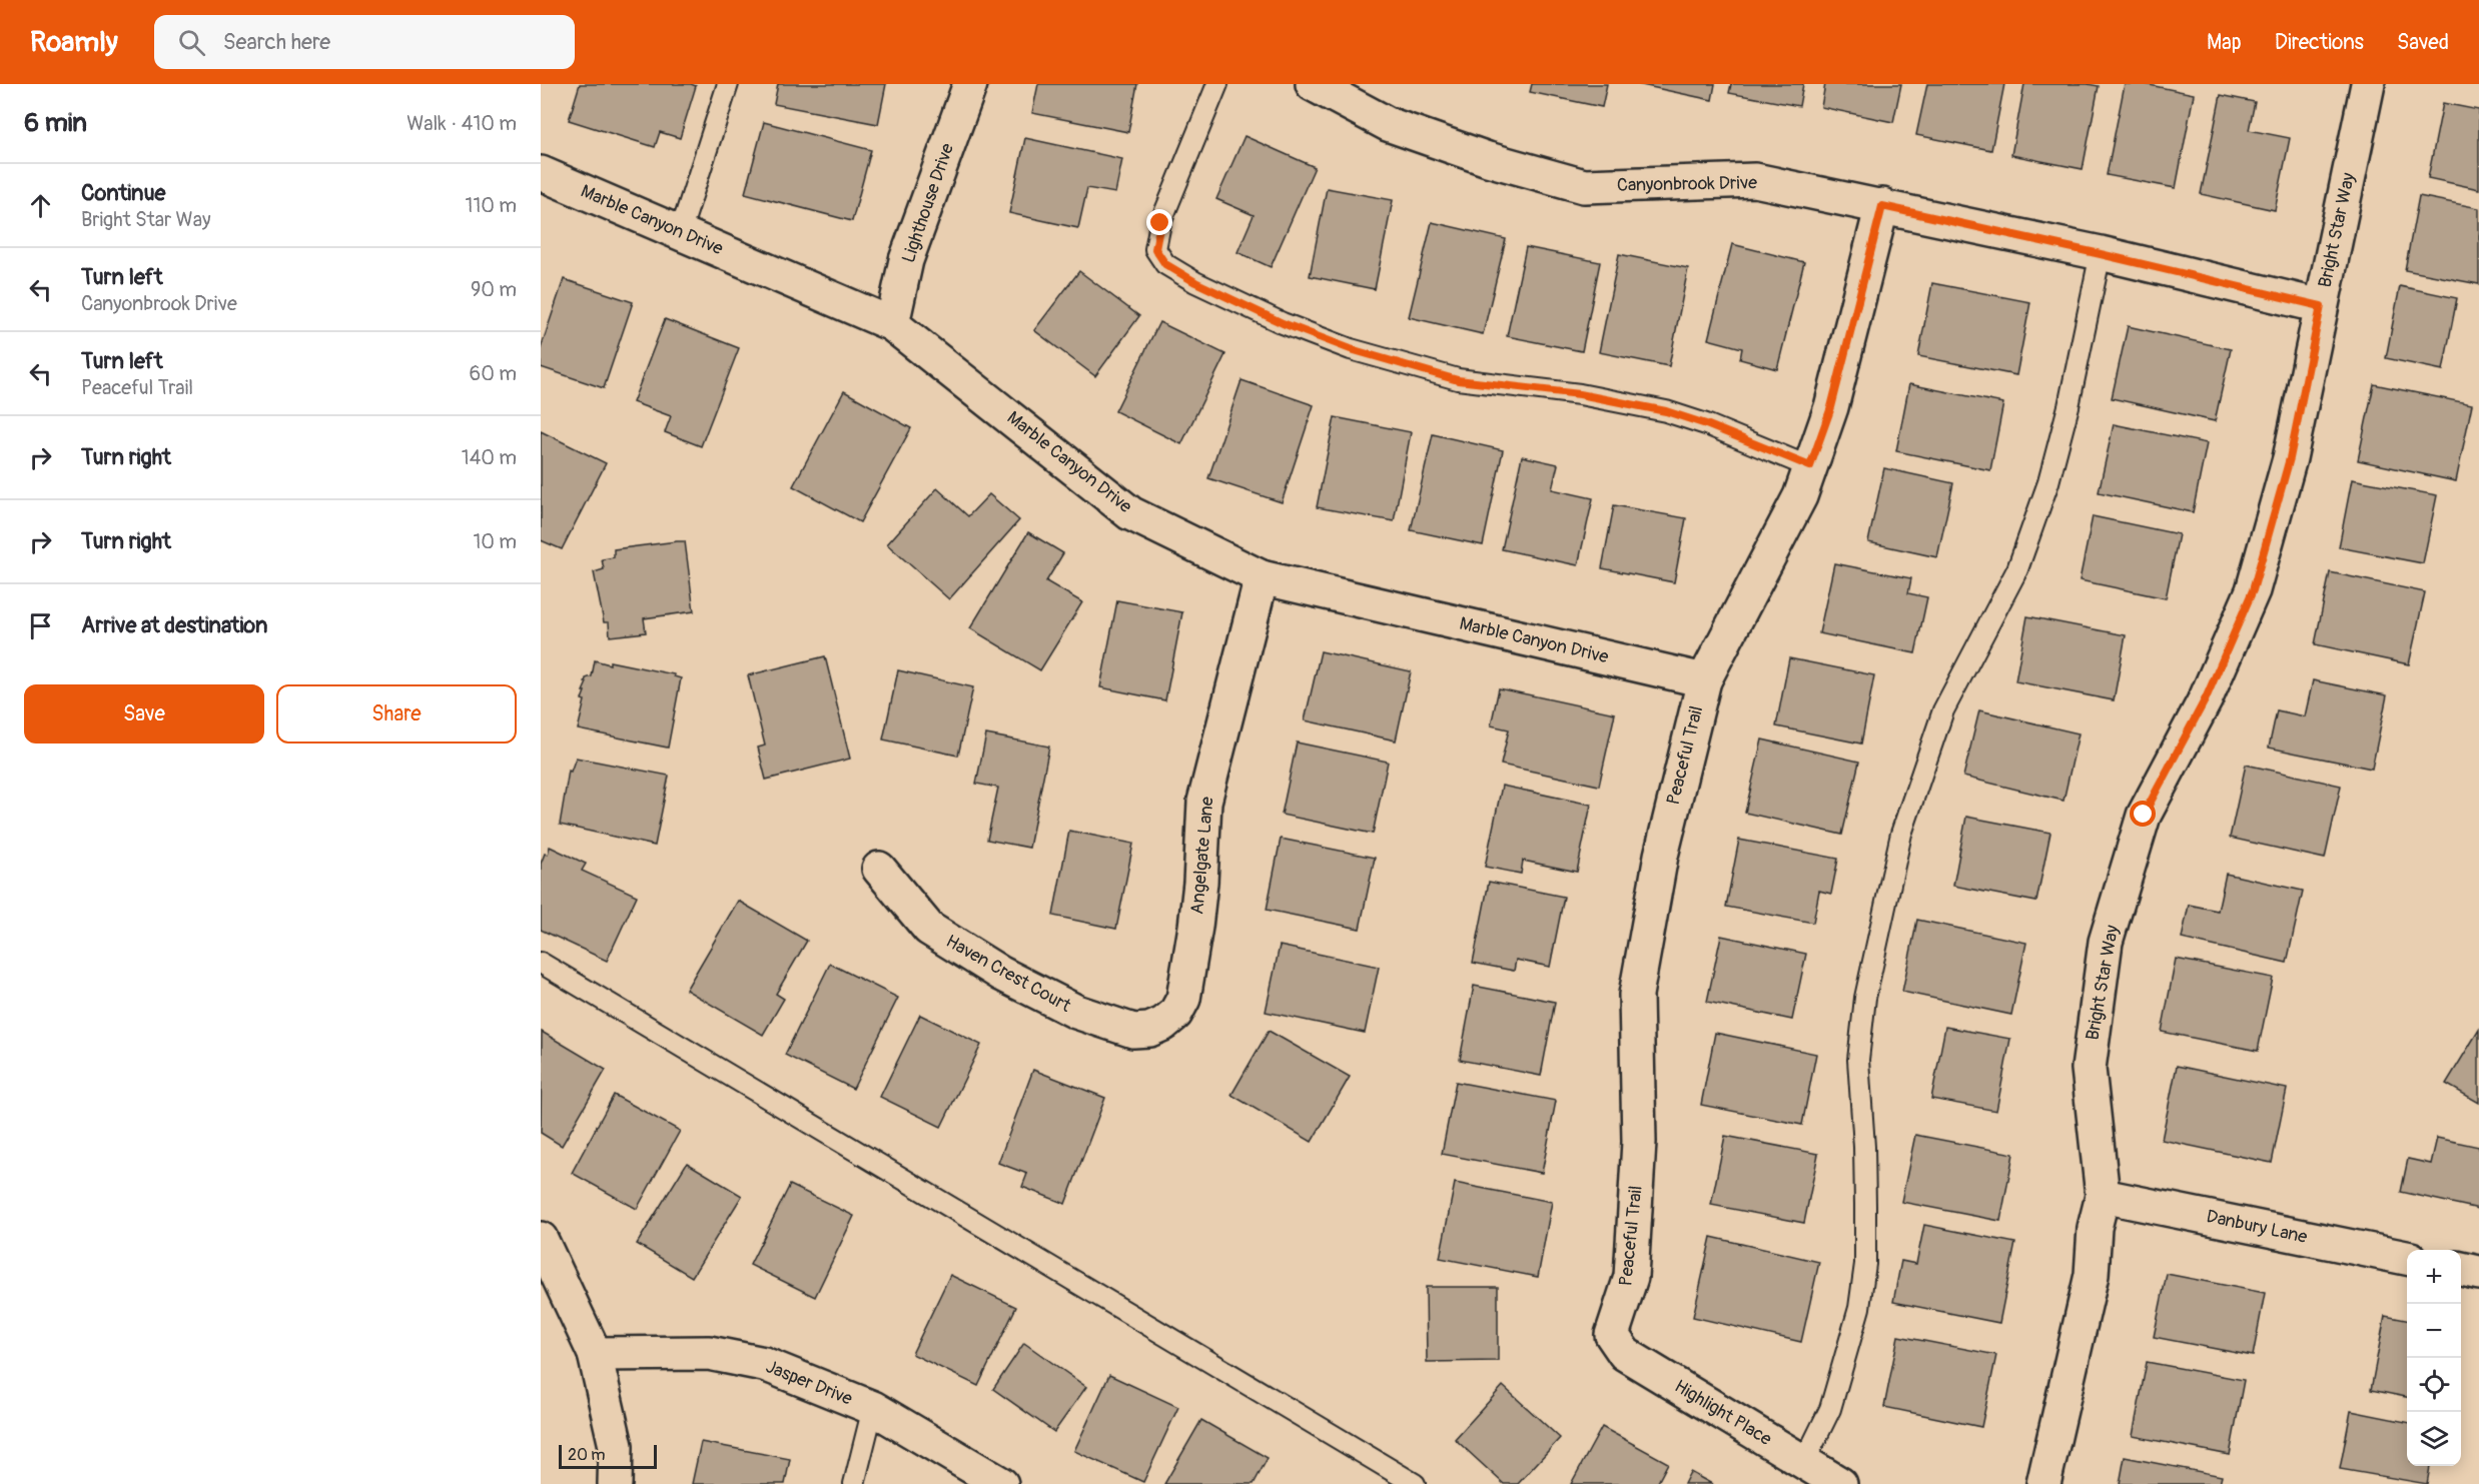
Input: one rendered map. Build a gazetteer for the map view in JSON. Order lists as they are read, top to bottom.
{
  "streets": {
    "street": [
      "Canyonbrook Drive",
      "Lighthouse Drive",
      "Marble Canyon Drive",
      "Bright Star Way",
      "Peaceful Trail",
      "Angelgate Lane",
      "Haven Crest Court",
      "Danbury Lane",
      "Jasper Drive",
      "Highlight Place"
    ]
  },
  "crossings": [
    ["Canyonbrook Drive", "Bright Star Way"],
    ["Canyonbrook Drive", "Peaceful Trail"],
    ["Lighthouse Drive", "Marble Canyon Drive"],
    ["Marble Canyon Drive", "Peaceful Trail"],
    ["Marble Canyon Drive", "Angelgate Lane"],
    ["Bright Star Way", "Danbury Lane"],
    ["Peaceful Trail", "Highlight Place"],
    ["Angelgate Lane", "Haven Crest Court"]
  ],
  "scale_bar": "20 m",
  "page": {
    "header": "Roamly",
    "search": "Search here",
    "nav": ["Map", "Directions", "Saved"],
    "heading": ["6 min", "Walk · 410 m"],
    "list": [
      ["Continue", "Bright Star Way", "110 m"],
      ["Turn left", "Canyonbrook Drive", "90 m"],
      ["Turn left", "Peaceful Trail", "60 m"],
      ["Turn right", "140 m"],
      ["Turn right", "10 m"],
      "Arrive at destination"
    ],
    "buttons": ["Save", "Share"],
    "map_buttons": ["+", "−"],
    "scale": "20 m"
  }
}
